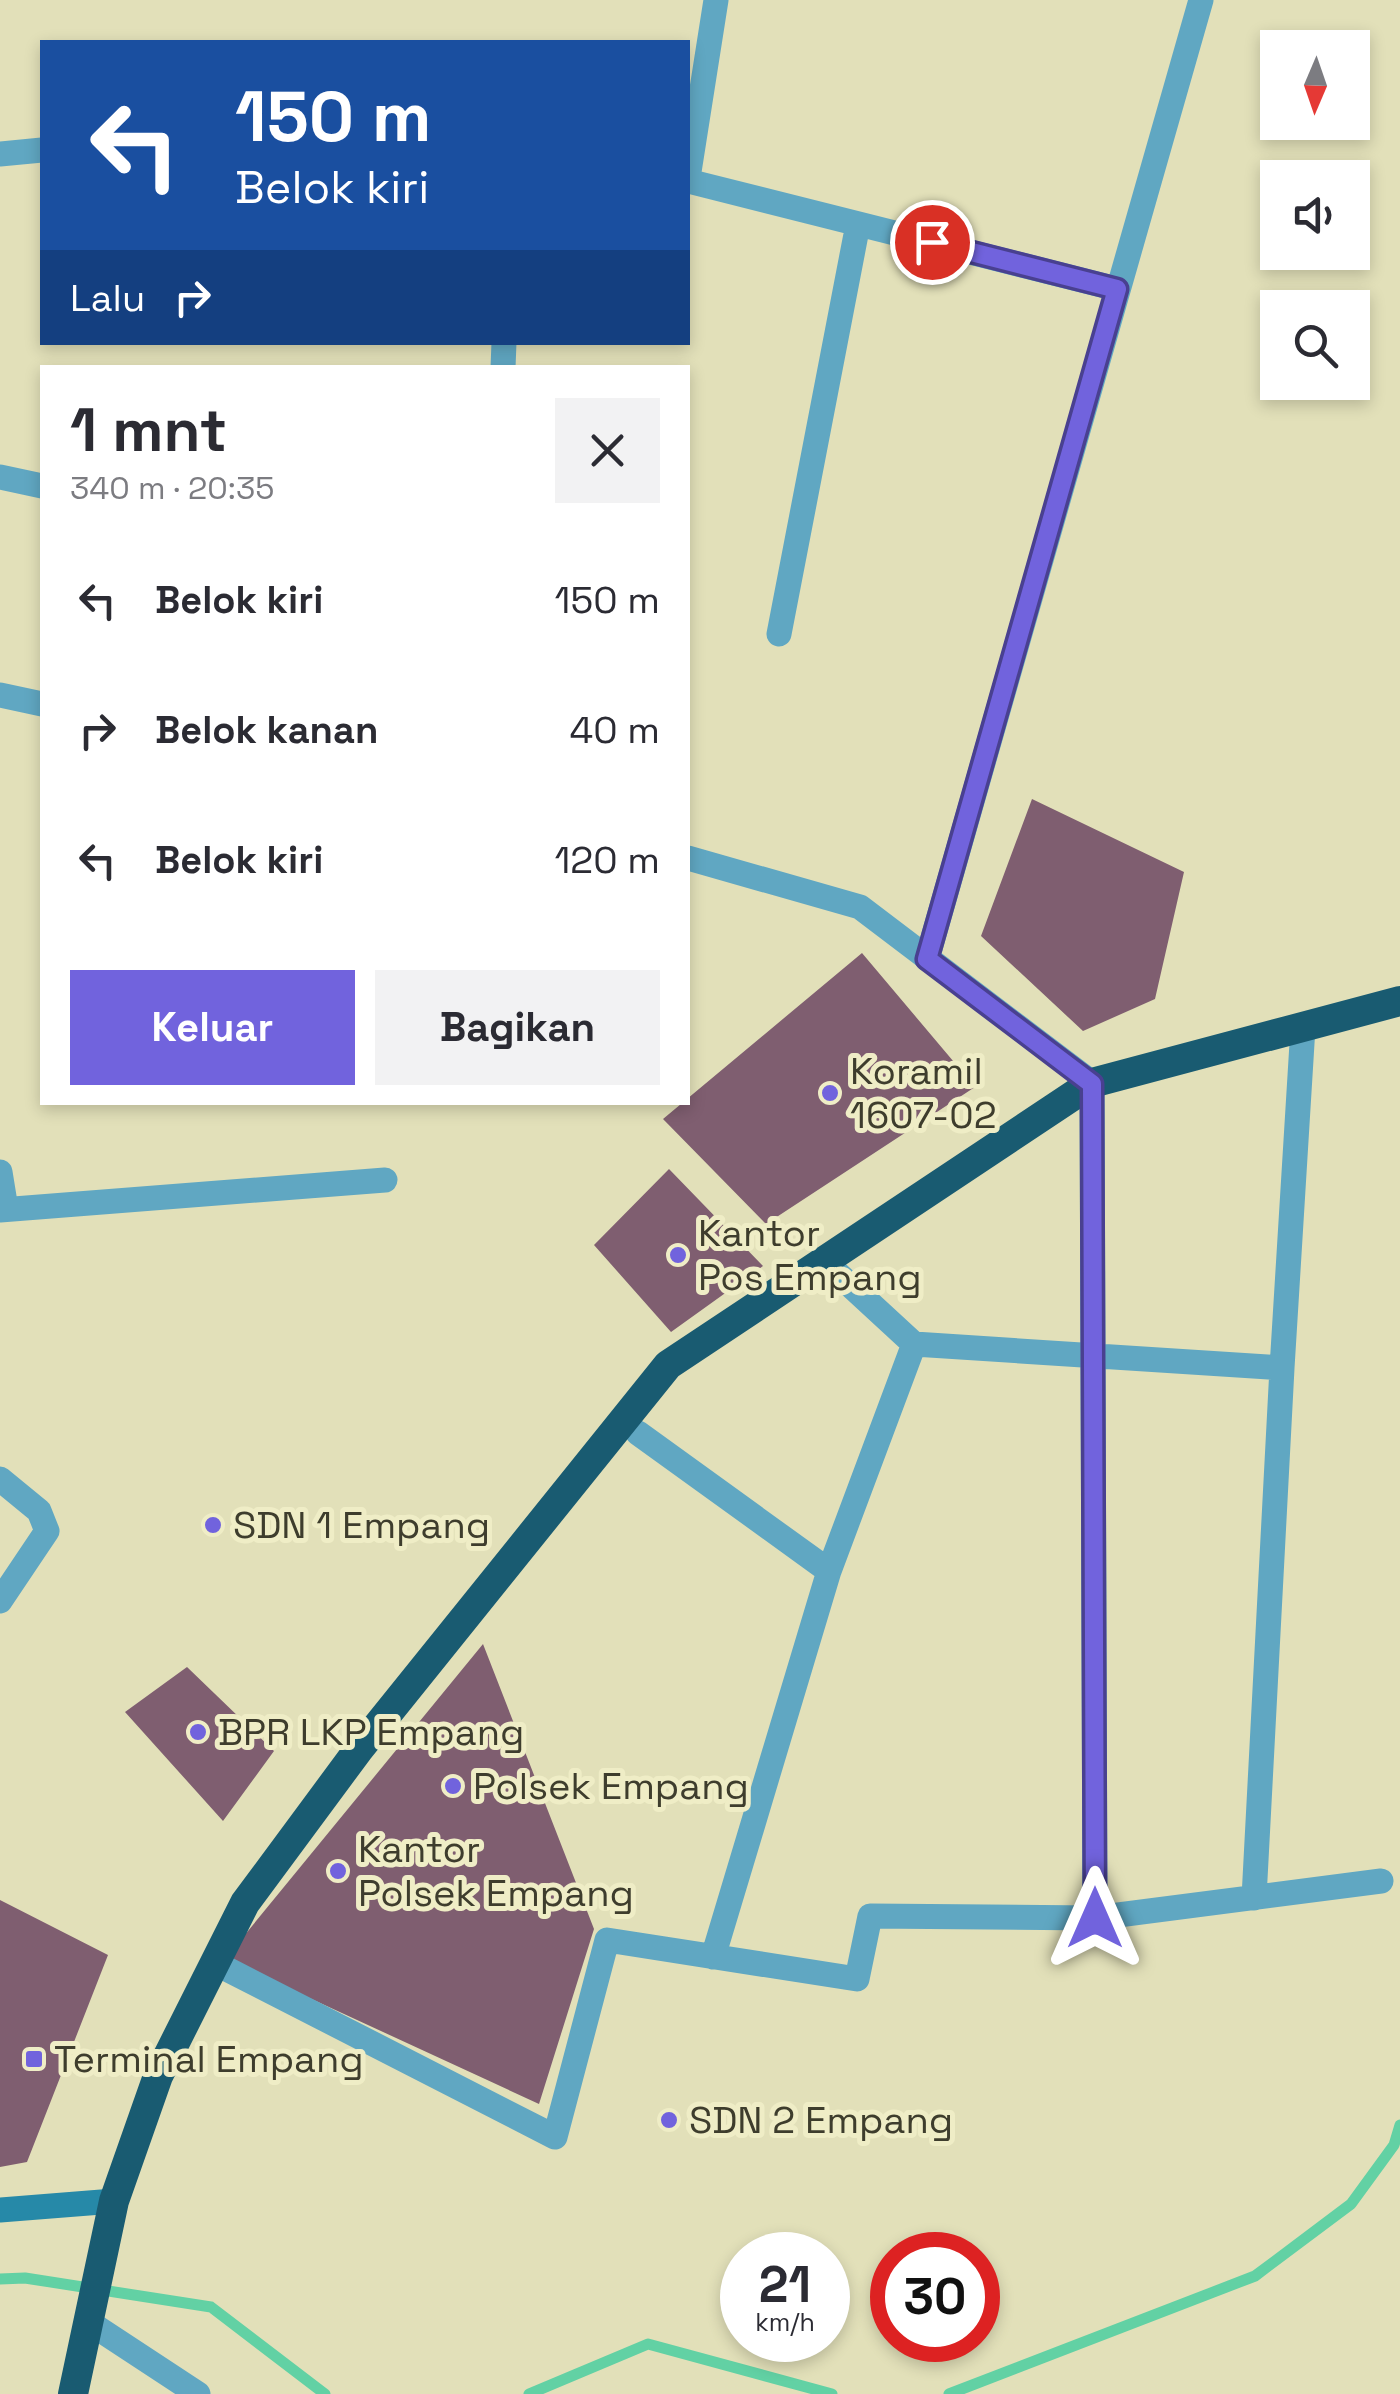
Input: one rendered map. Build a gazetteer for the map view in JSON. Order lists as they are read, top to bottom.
{
  "places": {
    "other": [
      "Koramil 1607-02",
      "Kantor Pos Empang",
      "SDN 1 Empang",
      "BPR LKP Empang",
      "Polsek Empang",
      "Kantor Polsek Empang",
      "SDN 2 Empang"
    ],
    "transit": ["Terminal Empang"]
  },
  "north": "bottom",
  "page": {
    "turn": ["150 m", "Belok kiri"],
    "then": "Lalu",
    "heading": ["1 mnt", "340 m · 20:35"],
    "list": [
      {
        "name": "Belok kiri",
        "value": "150 m"
      },
      {
        "name": "Belok kanan",
        "value": "40 m"
      },
      {
        "name": "Belok kiri",
        "value": "120 m"
      }
    ],
    "buttons": ["Keluar", "Bagikan"],
    "speed": "21 km/h",
    "limit": "30"
  }
}
